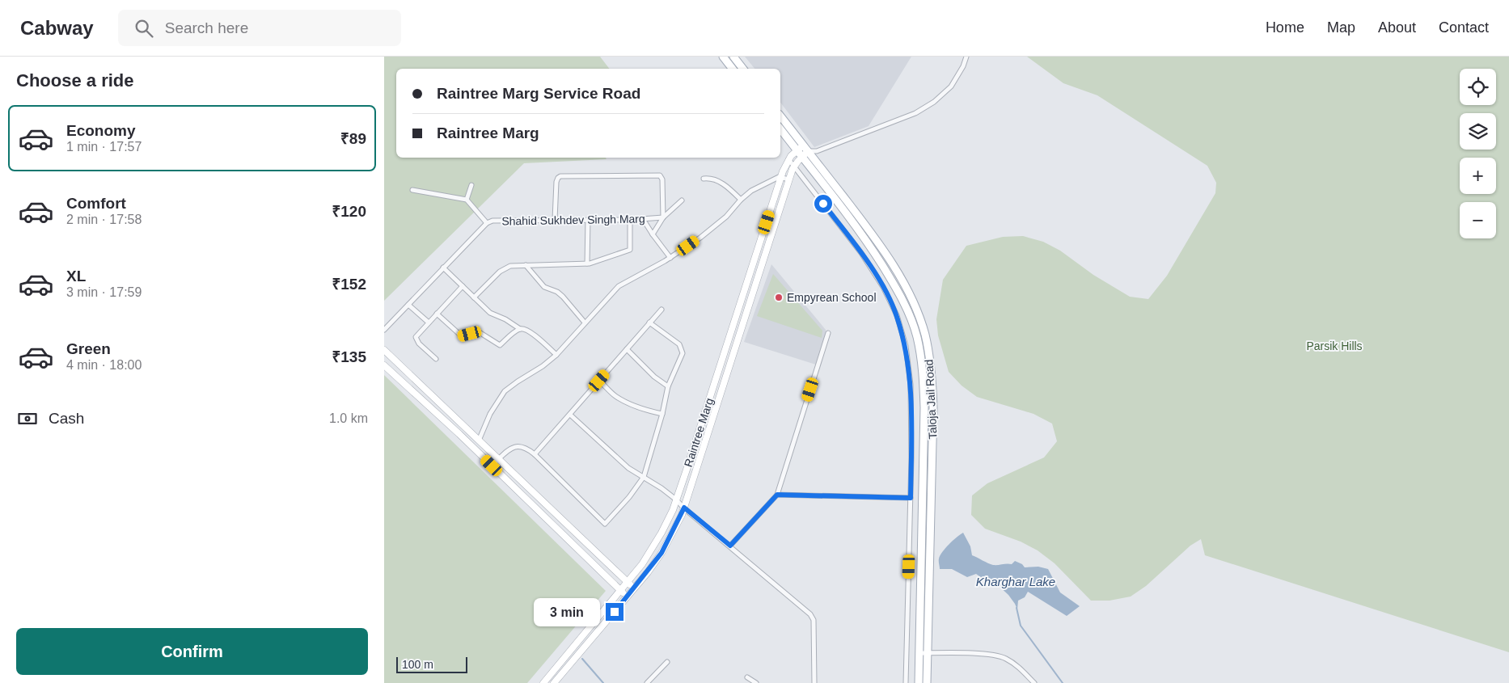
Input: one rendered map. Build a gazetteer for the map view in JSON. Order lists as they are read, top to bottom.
{
  "streets": {
    "main road": ["Taloja Jail Road", "Raintree Marg"],
    "street": ["Shahid Sukhdev Singh Marg"]
  },
  "crossings": [
    ["Taloja Jail Road", "Raintree Marg"]
  ],
  "water": ["Kharghar Lake"],
  "parks": ["Parsik Hills"],
  "places": ["Empyrean School"],
  "scale_bar": "100 m",
  "page": {
    "header": "Cabway",
    "search": "Search here",
    "nav": [
      "Home",
      "Map",
      "About",
      "Contact"
    ],
    "heading": "Choose a ride",
    "map_buttons": ["+", "−"],
    "banner": ["Raintree Marg Service Road", "Raintree Marg"],
    "list": [
      {
        "name": "Economy",
        "note": "1 min · 17:57",
        "value": "₹89"
      },
      {
        "name": "Comfort",
        "note": "2 min · 17:58",
        "value": "₹120"
      },
      {
        "name": "XL",
        "note": "3 min · 17:59",
        "value": "₹152"
      },
      {
        "name": "Green",
        "note": "4 min · 18:00",
        "value": "₹135"
      }
    ],
    "pay": ["Cash", "1.0 km"],
    "bubble": "3 min",
    "buttons": "Confirm",
    "scale": "100 m"
  }
}
